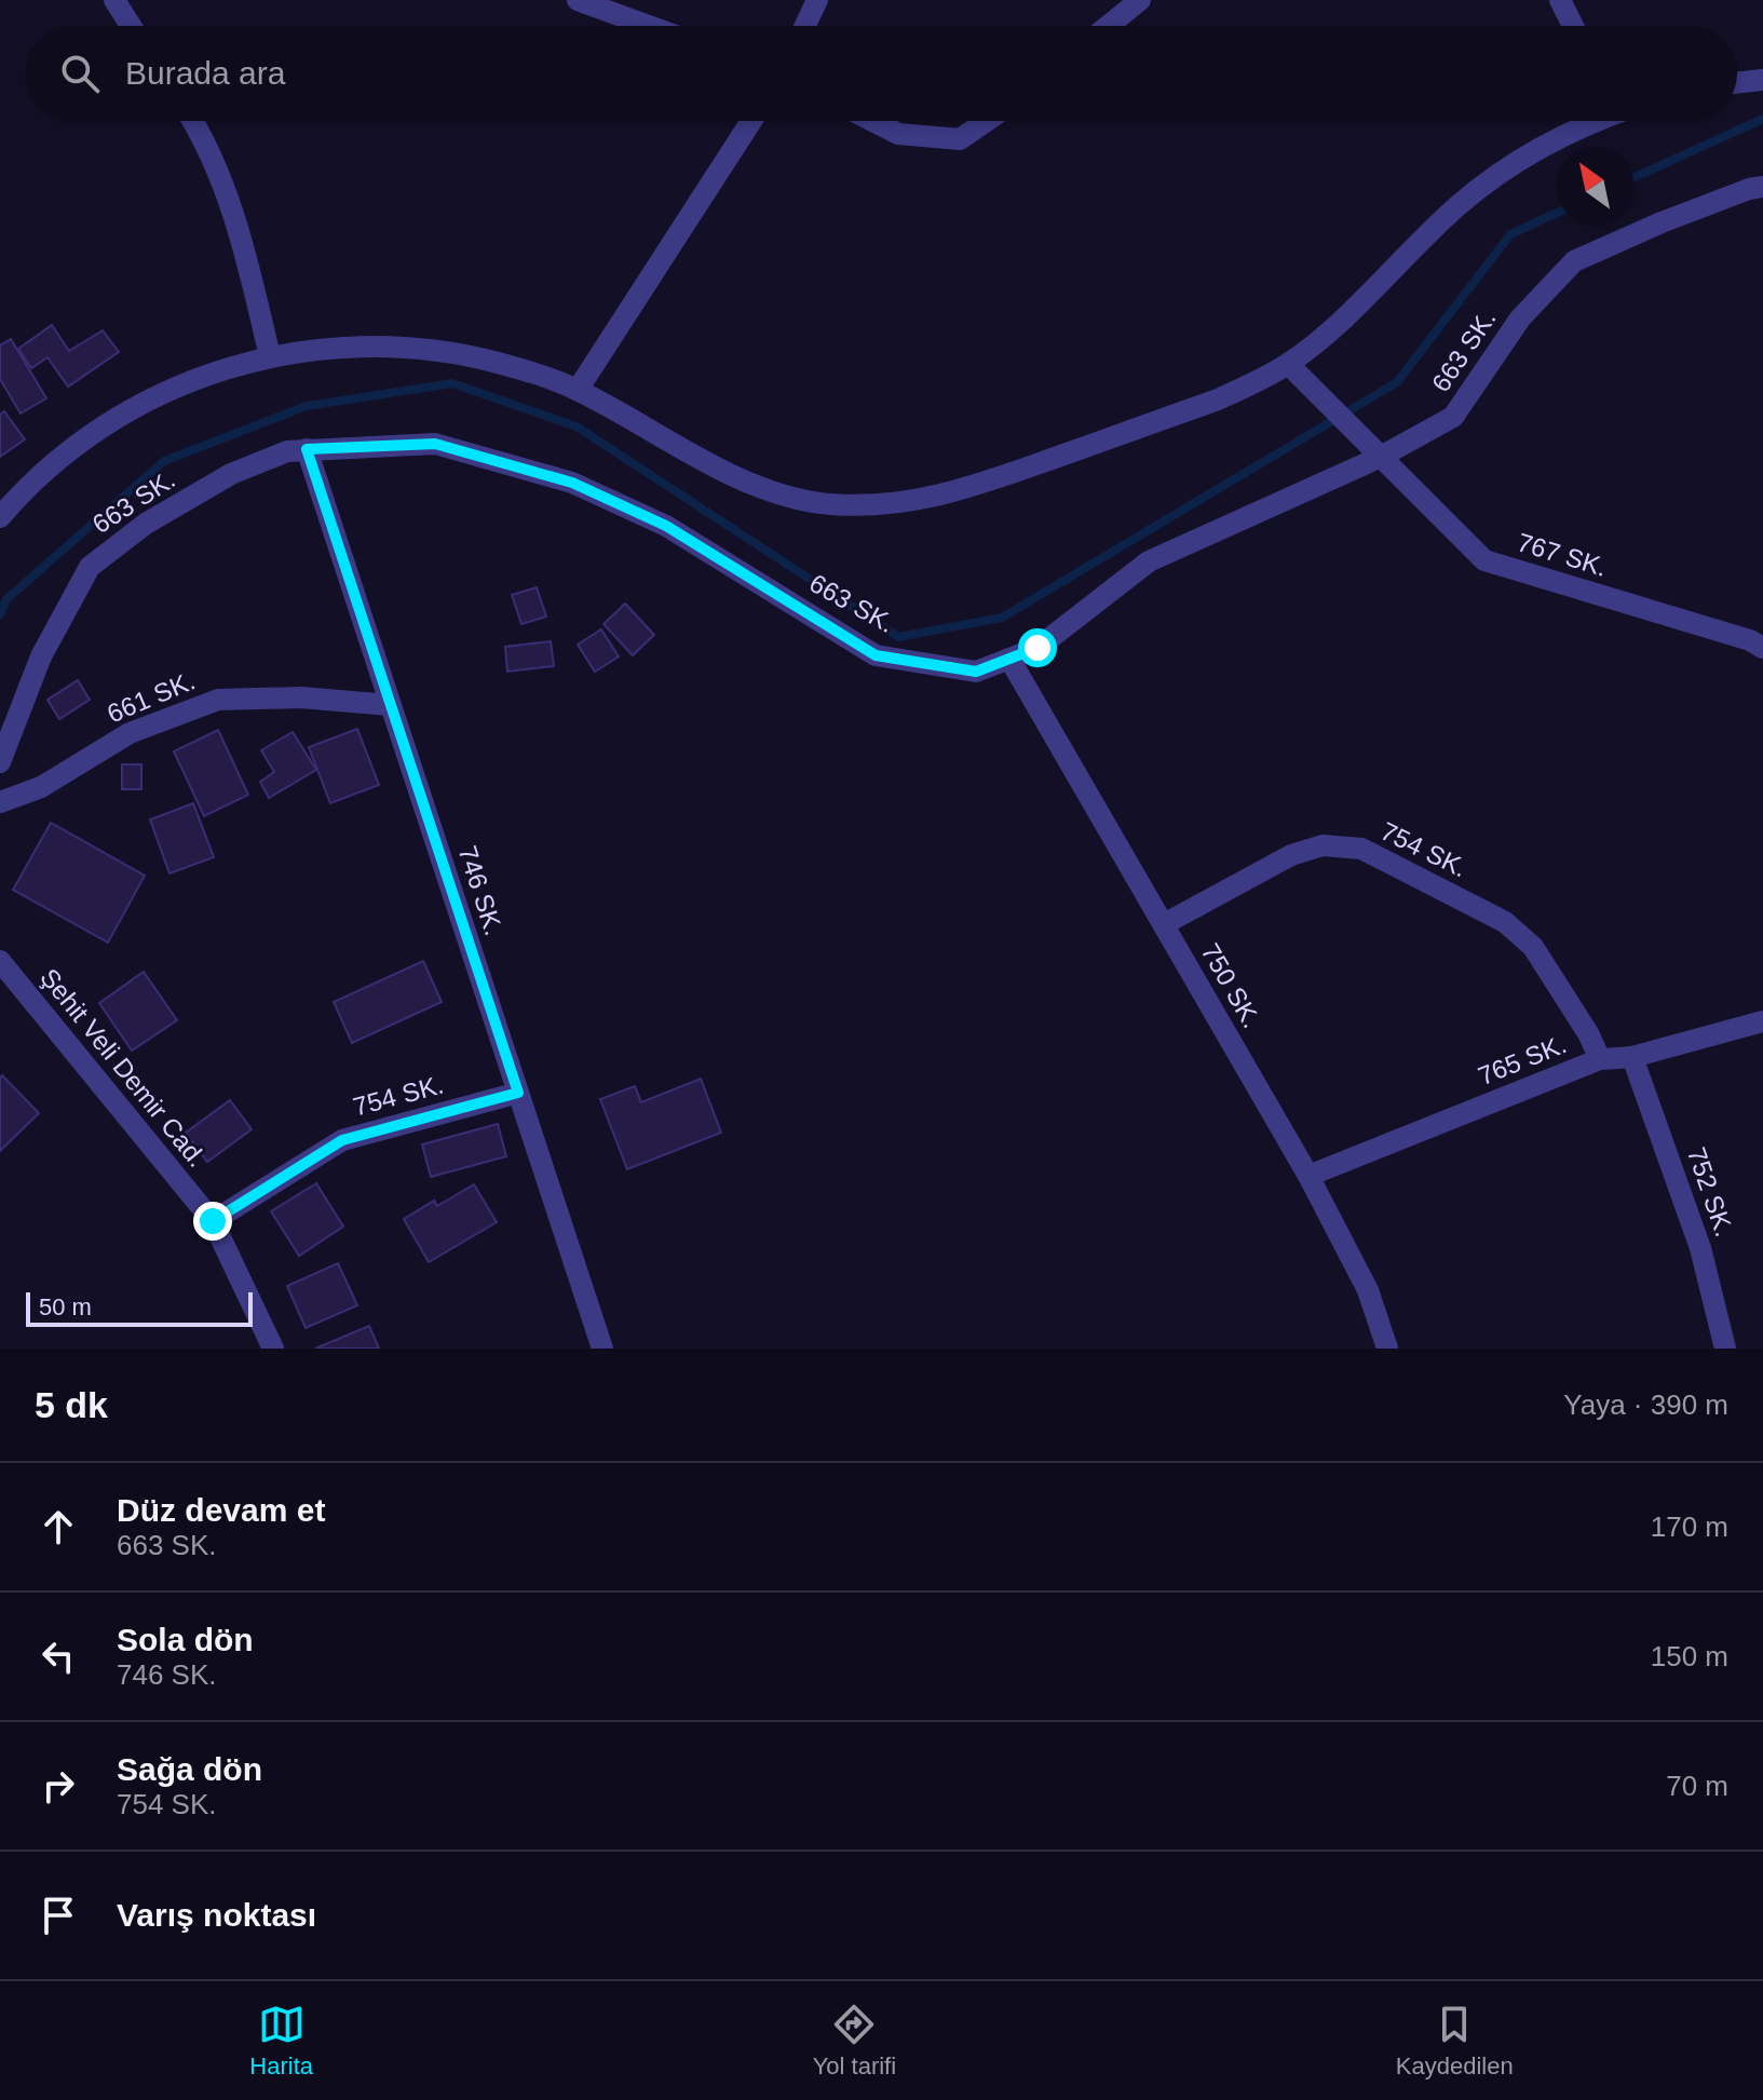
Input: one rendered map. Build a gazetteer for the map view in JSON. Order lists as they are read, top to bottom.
{
  "streets": {
    "street": [
      "663 SK.",
      "767 SK.",
      "661 SK.",
      "754 SK.",
      "746 SK.",
      "750 SK.",
      "765 SK.",
      "Şehit Veli Demir Cad.",
      "752 SK."
    ]
  },
  "crossings": [
    ["663 SK.", "767 SK."],
    ["663 SK.", "746 SK."],
    ["663 SK.", "750 SK."],
    ["661 SK.", "746 SK."],
    ["754 SK.", "746 SK."],
    ["754 SK.", "750 SK."],
    ["754 SK.", "765 SK."],
    ["754 SK.", "Şehit Veli Demir Cad."],
    ["750 SK.", "765 SK."],
    ["765 SK.", "752 SK."]
  ],
  "scale_bar": "50 m",
  "north": "top left",
  "page": {
    "search": "Burada ara",
    "scale": "50 m",
    "heading": ["5 dk", "Yaya · 390 m"],
    "list": [
      ["Düz devam et", "663 SK.", "170 m"],
      ["Sola dön", "746 SK.", "150 m"],
      ["Sağa dön", "754 SK.", "70 m"],
      "Varış noktası"
    ],
    "nav": ["Harita", "Yol tarifi", "Kaydedilen"]
  }
}
